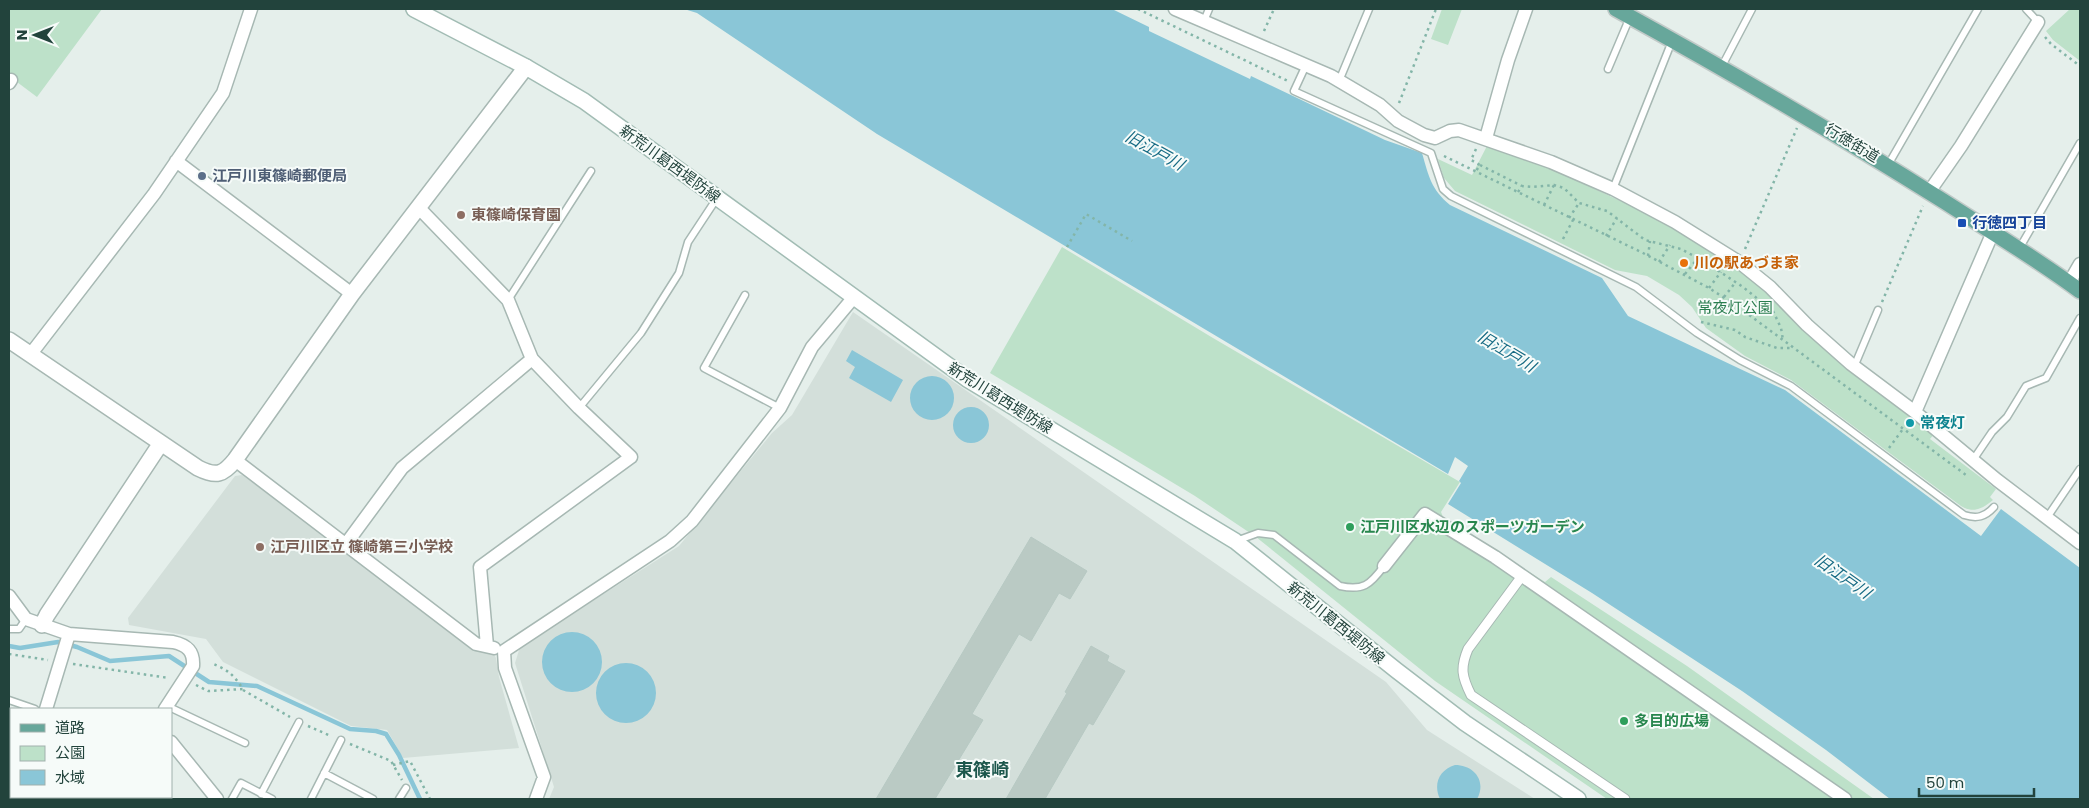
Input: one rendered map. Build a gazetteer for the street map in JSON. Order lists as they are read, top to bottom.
{
  "streets": {
    "main road": ["行徳街道", "新荒川葛西堤防線"]
  },
  "districts": ["東篠崎"],
  "water": ["旧江戸川"],
  "parks": ["常夜灯公園"],
  "places": {
    "other": [
      "江戸川東篠崎郵便局",
      "東篠崎保育園",
      "川の駅あづま家",
      "常夜灯",
      "江戸川区水辺のスポーツガーデン",
      "江戸川区立 篠崎第三小学校",
      "多目的広場"
    ],
    "transit": ["行徳四丁目"]
  },
  "legend": ["道路", "公園", "水域"],
  "scale_bar": "50 m",
  "north": "left"
}
